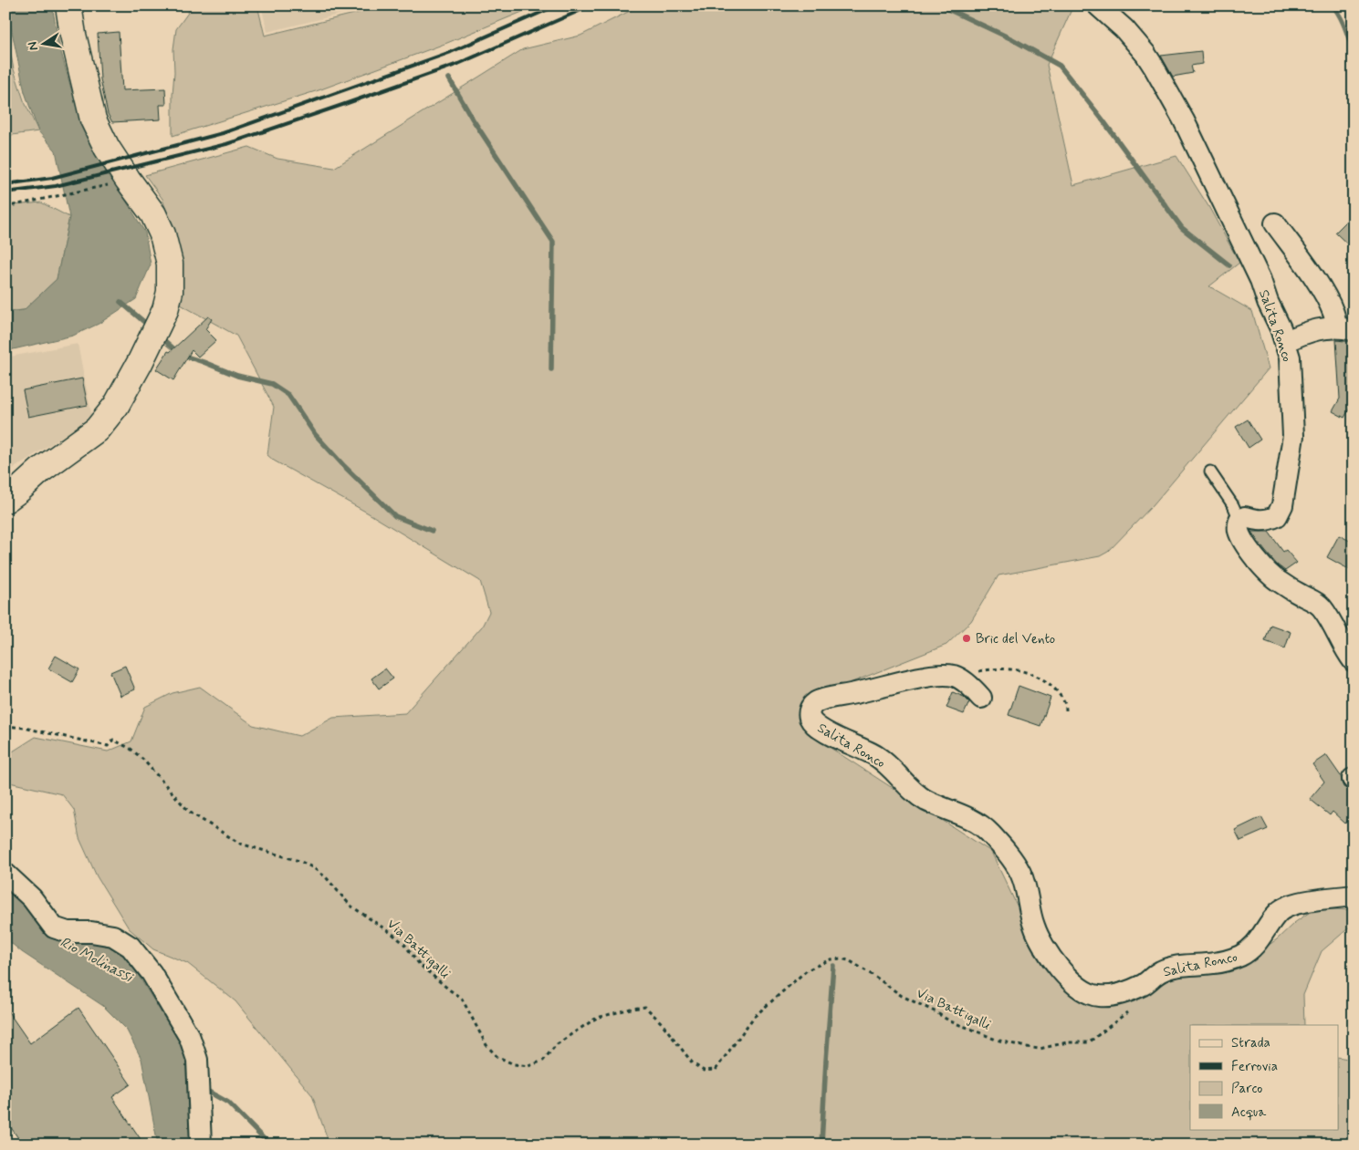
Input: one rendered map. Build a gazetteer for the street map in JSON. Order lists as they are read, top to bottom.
{
  "streets": {
    "street": ["Salita Ronco"],
    "path": ["Via Battigalli"]
  },
  "crossings": [
    ["Salita Ronco", "Via Battigalli"]
  ],
  "water": ["Rio Molinassi"],
  "places": ["Bric del Vento"],
  "legend": [
    "Strada",
    "Ferrovia",
    "Parco",
    "Acqua"
  ],
  "north": "left"
}
